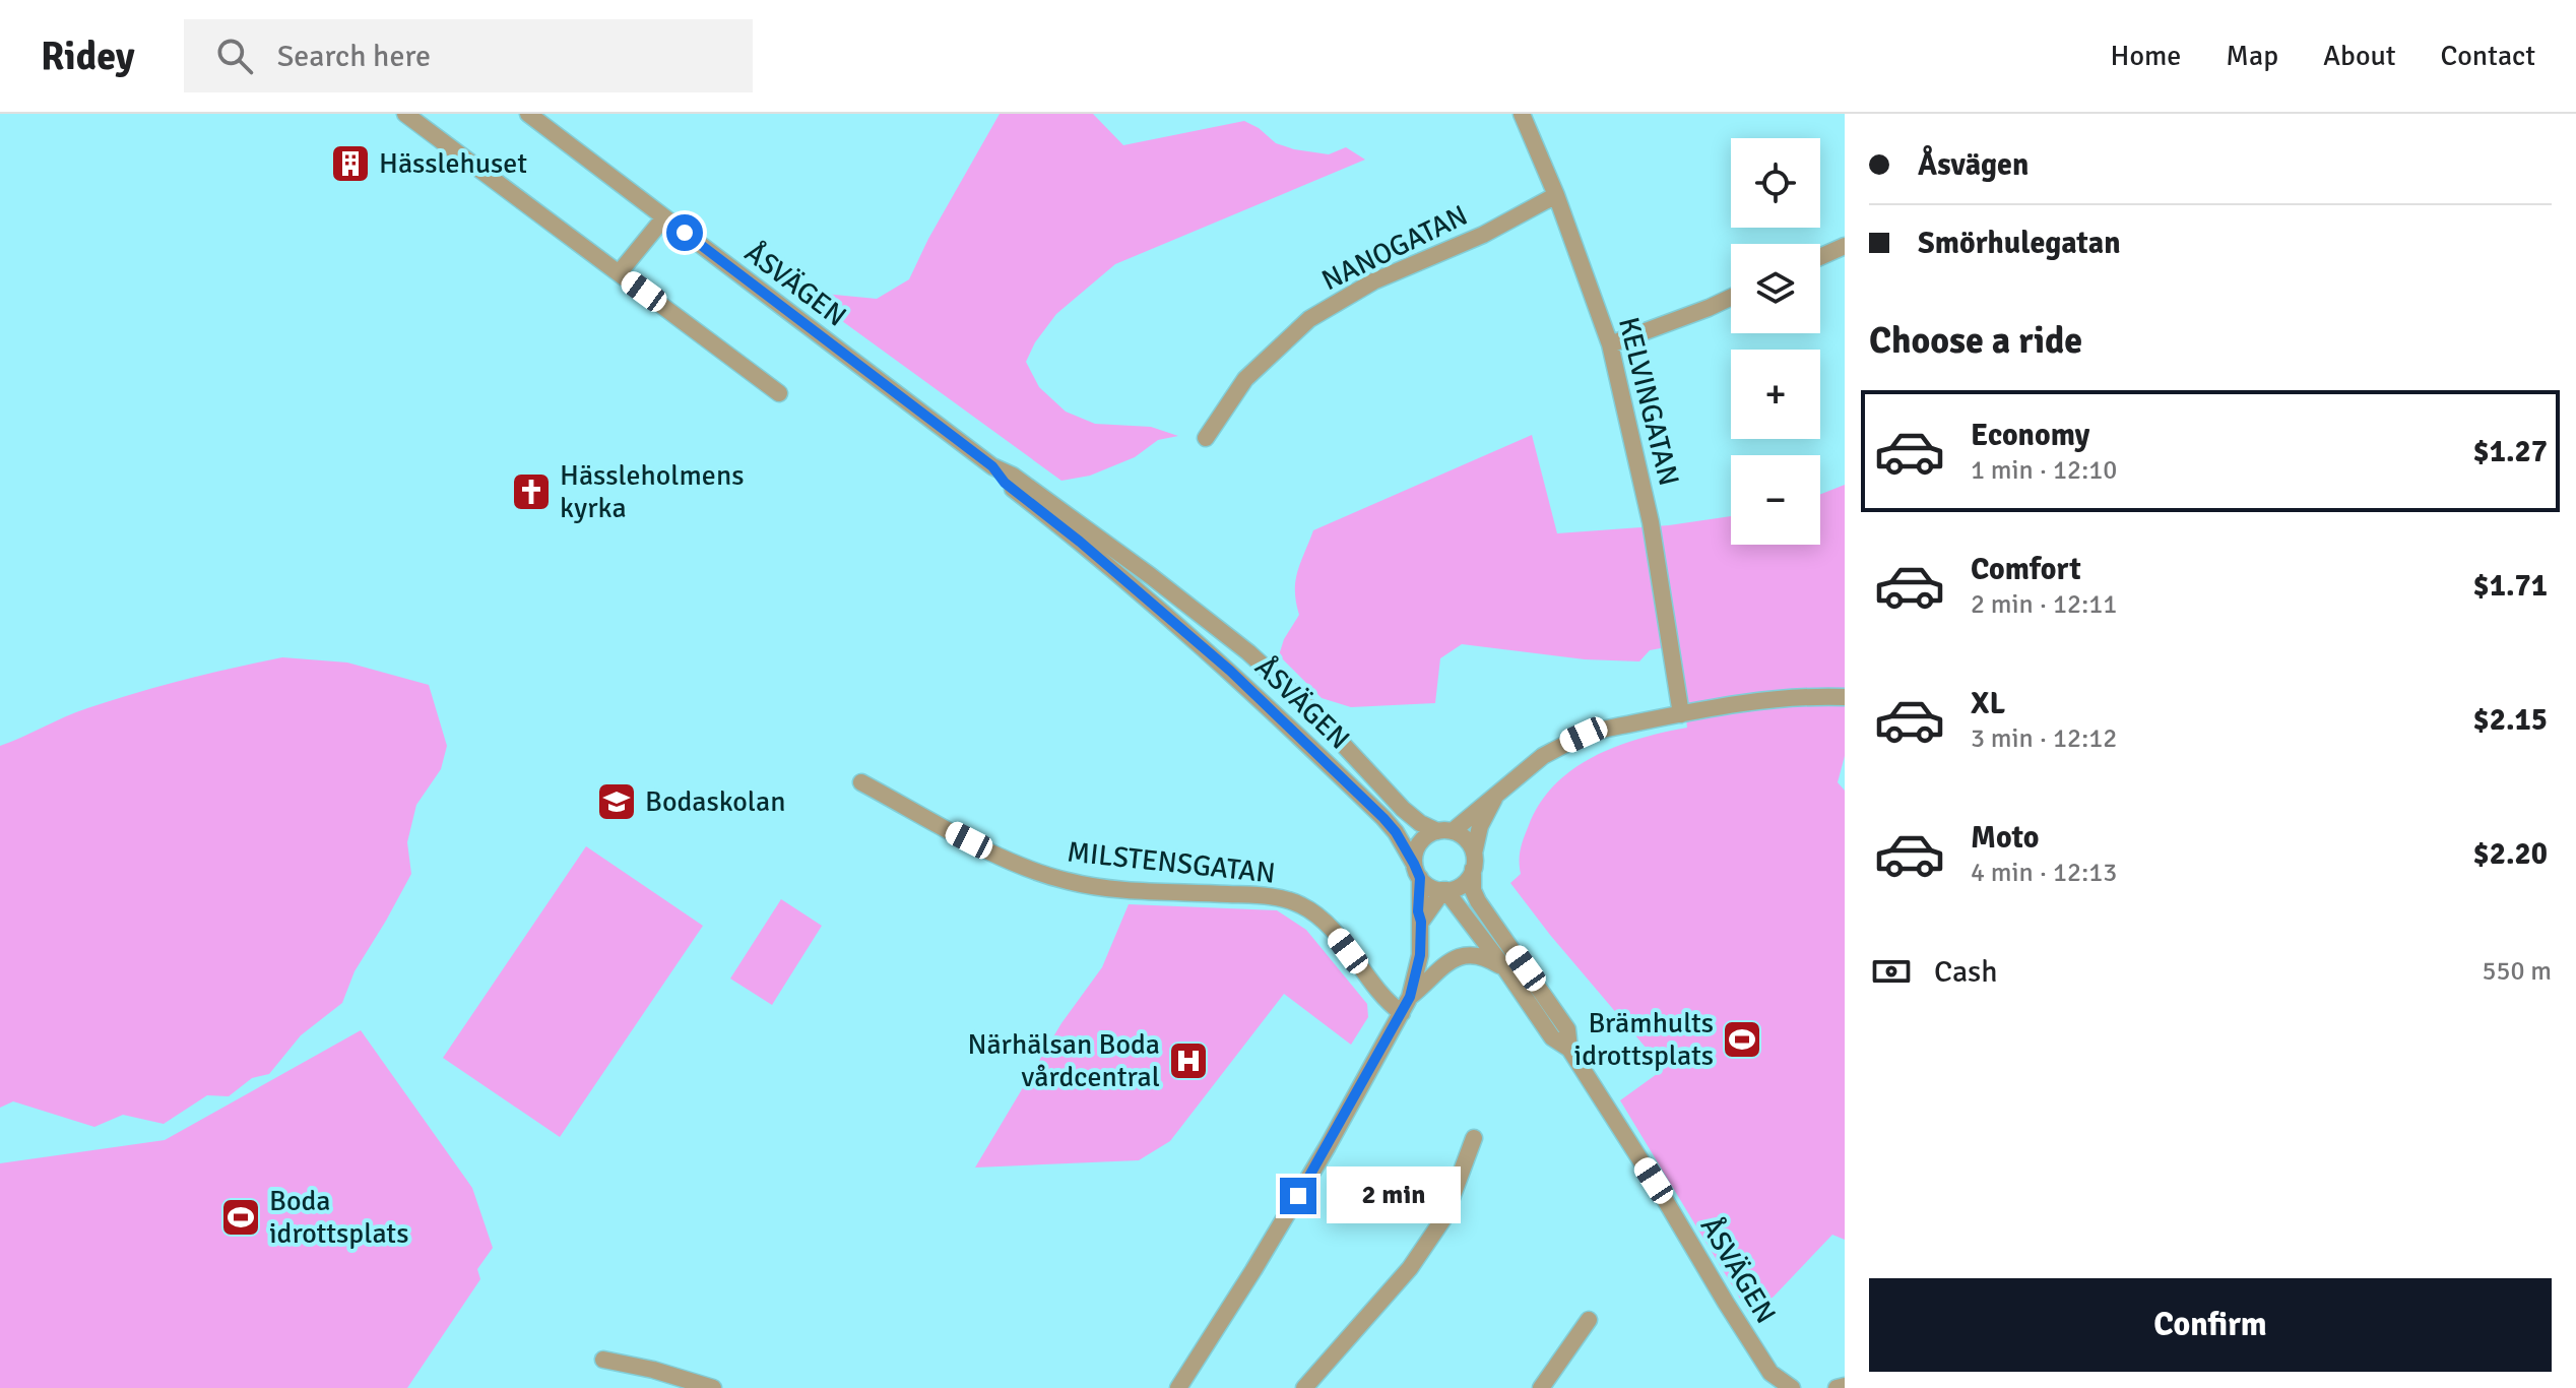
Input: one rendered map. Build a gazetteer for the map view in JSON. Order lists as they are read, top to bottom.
{
  "streets": {
    "street": [
      "NANOGATAN",
      "ÅSVÄGEN",
      "KELVINGATAN",
      "MILSTENSGATAN"
    ]
  },
  "crossings": [
    ["NANOGATAN", "KELVINGATAN"]
  ],
  "places": {
    "building": ["Hässlehuset"],
    "church": ["Hässleholmens kyrka"],
    "school or university": ["Bodaskolan"],
    "sports": ["Brämhults idrottsplats", "Boda idrottsplats"],
    "hospital": ["Närhälsan Boda vårdcentral"]
  },
  "page": {
    "header": "Ridey",
    "search": "Search here",
    "nav": [
      "Home",
      "Map",
      "About",
      "Contact"
    ],
    "banner": ["Åsvägen", "Smörhulegatan"],
    "map_buttons": ["+", "−"],
    "heading": "Choose a ride",
    "list": [
      {
        "name": "Economy",
        "note": "1 min · 12:10",
        "value": "$1.27"
      },
      {
        "name": "Comfort",
        "note": "2 min · 12:11",
        "value": "$1.71"
      },
      {
        "name": "XL",
        "note": "3 min · 12:12",
        "value": "$2.15"
      },
      {
        "name": "Moto",
        "note": "4 min · 12:13",
        "value": "$2.20"
      }
    ],
    "pay": ["Cash", "550 m"],
    "bubble": "2 min",
    "buttons": "Confirm"
  }
}
